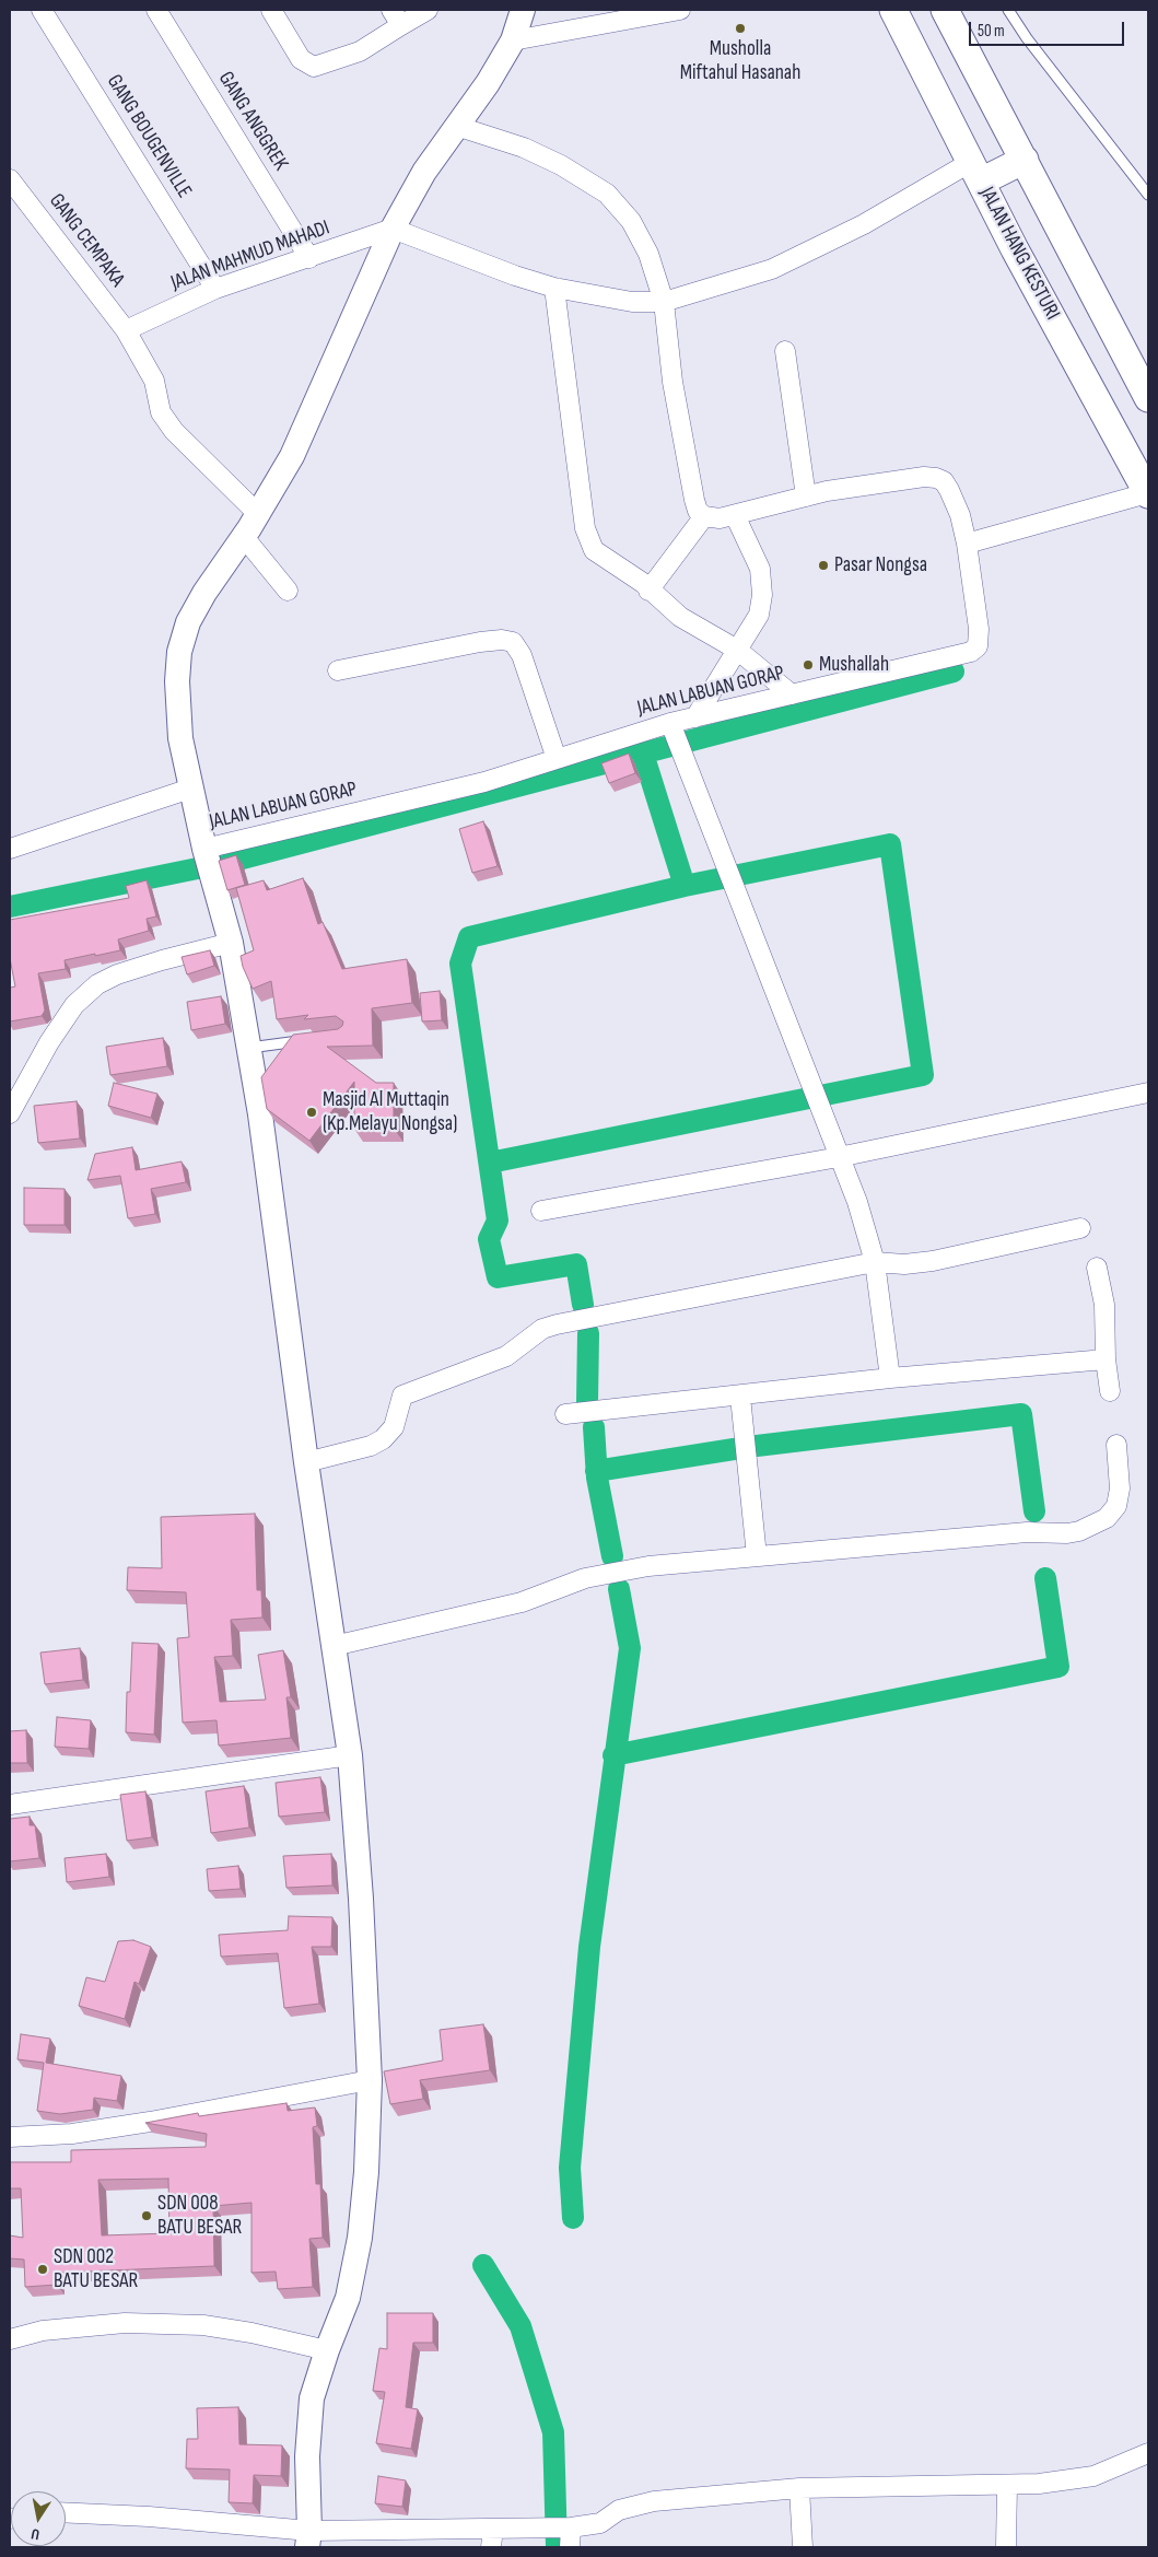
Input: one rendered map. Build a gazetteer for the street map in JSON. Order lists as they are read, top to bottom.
{
  "streets": {
    "main road": ["JALAN HANG KESTURI"],
    "street": [
      "GANG ANGGREK",
      "GANG BOUGENVILLE",
      "GANG CEMPAKA",
      "JALAN MAHMUD MAHADI",
      "JALAN LABUAN GORAP"
    ]
  },
  "crossings": [
    ["GANG ANGGREK", "JALAN MAHMUD MAHADI"],
    ["GANG BOUGENVILLE", "JALAN MAHMUD MAHADI"],
    ["GANG CEMPAKA", "JALAN MAHMUD MAHADI"]
  ],
  "places": [
    "Musholla Miftahul Hasanah",
    "Pasar Nongsa",
    "Mushallah",
    "Masjid Al Muttaqin (Kp.Melayu Nongsa)",
    "SDN 008 BATU BESAR",
    "SDN 002 BATU BESAR"
  ],
  "scale_bar": "50 m",
  "north": "bottom"
}
